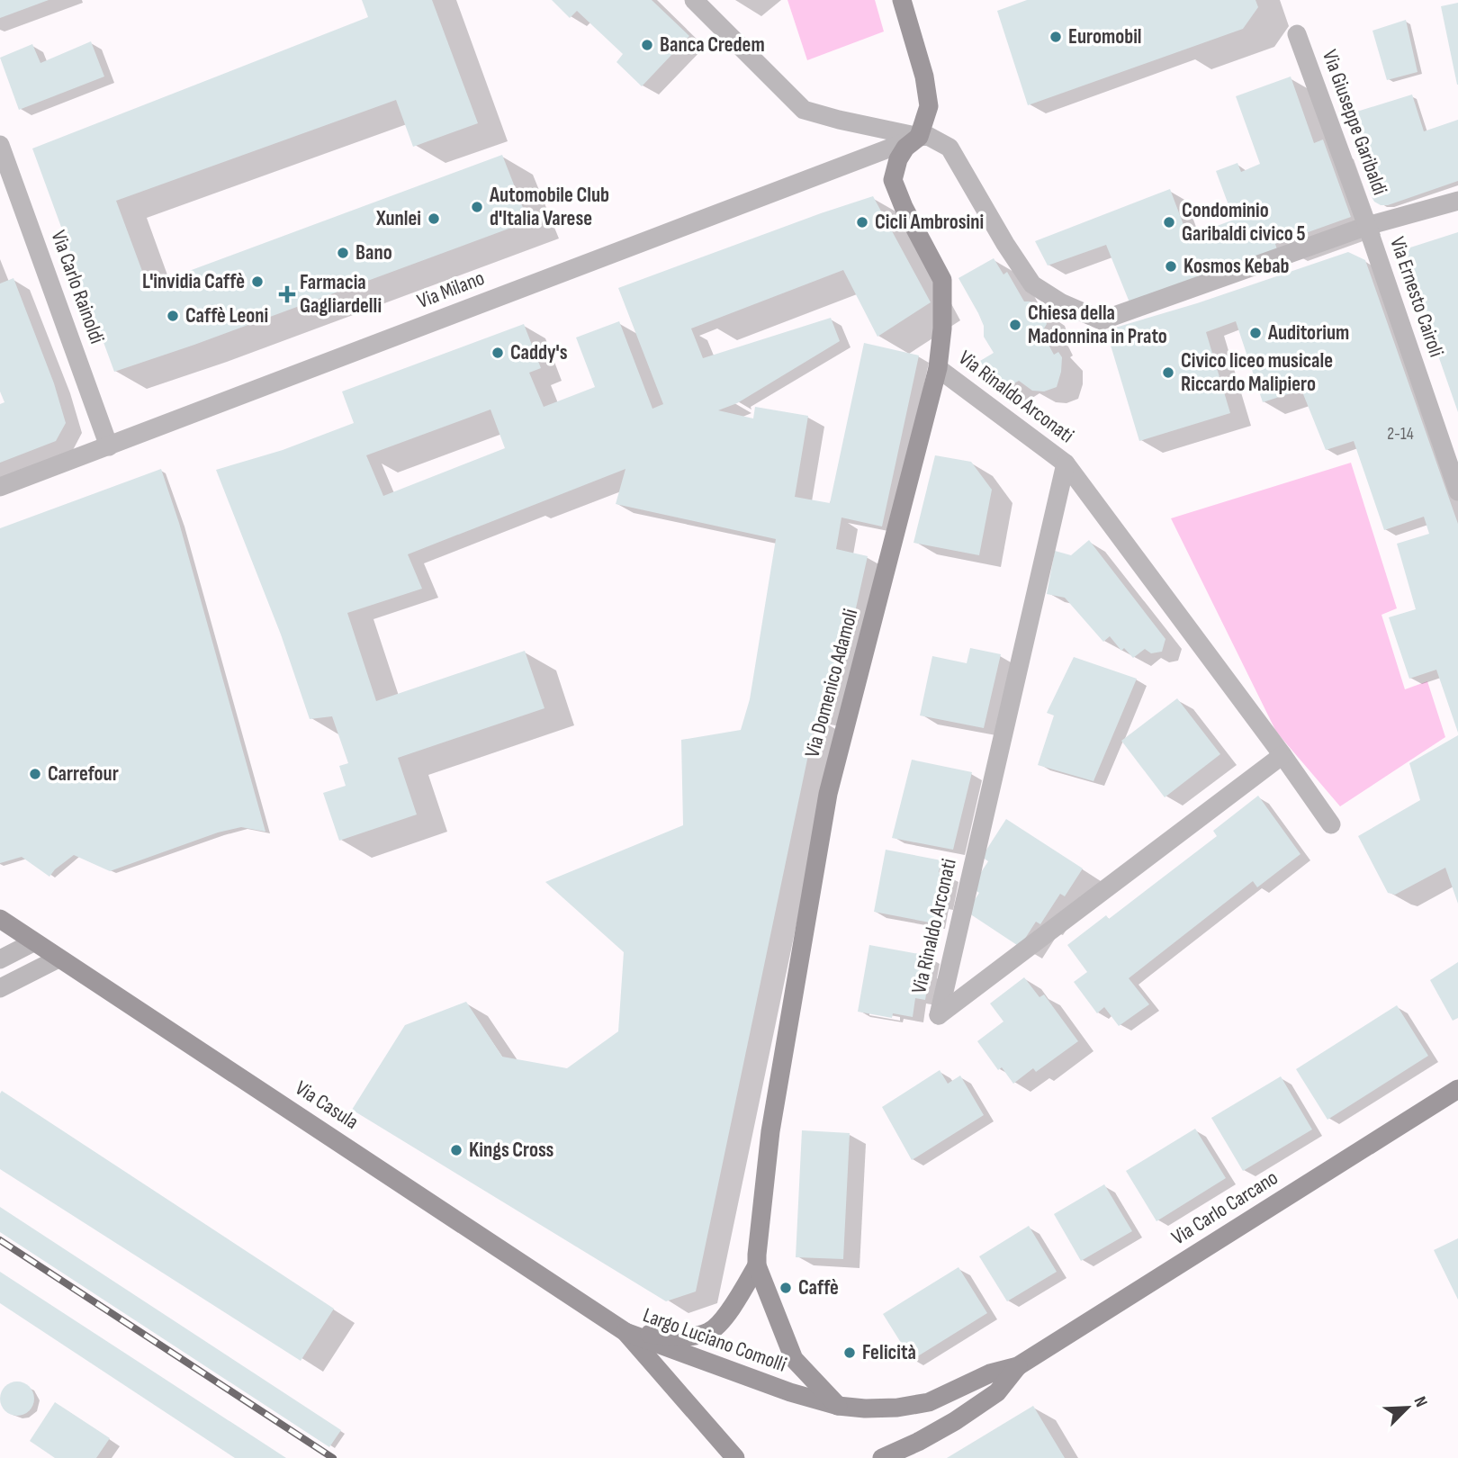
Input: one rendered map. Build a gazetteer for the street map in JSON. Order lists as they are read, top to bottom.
{
  "streets": {
    "main road": [
      "Via Domenico Adamoli",
      "Via Casula",
      "Via Carlo Carcano",
      "Largo Luciano Comolli"
    ],
    "street": [
      "Via Giuseppe Garibaldi",
      "Via Carlo Rainoldi",
      "Via Milano",
      "Via Ernesto Cairoli",
      "Via Rinaldo Arconati"
    ]
  },
  "crossings": [
    ["Via Giuseppe Garibaldi", "Via Milano"],
    ["Via Giuseppe Garibaldi", "Via Ernesto Cairoli"],
    ["Via Giuseppe Garibaldi", "Via Domenico Adamoli"],
    ["Via Carlo Rainoldi", "Via Milano"],
    ["Via Milano", "Via Domenico Adamoli"],
    ["Via Rinaldo Arconati", "Via Domenico Adamoli"],
    ["Via Domenico Adamoli", "Via Casula"],
    ["Via Domenico Adamoli", "Via Carlo Carcano"],
    ["Via Domenico Adamoli", "Largo Luciano Comolli"],
    ["Via Casula", "Largo Luciano Comolli"],
    ["Via Carlo Carcano", "Largo Luciano Comolli"]
  ],
  "places": {
    "other": [
      "Euromobil",
      "Banca Credem",
      "Automobile Club d'Italia Varese",
      "Xunlei",
      "Cicli Ambrosini",
      "Condominio Garibaldi civico 5",
      "Bano",
      "Kosmos Kebab",
      "L'invidia Caffè",
      "Caffè Leoni",
      "Chiesa della Madonnina in Prato",
      "Auditorium",
      "Caddy's",
      "Civico liceo musicale Riccardo Malipiero",
      "Carrefour",
      "Kings Cross",
      "Caffè",
      "Felicità"
    ],
    "health": ["Farmacia Gagliardelli"]
  },
  "house_numbers": ["2-14"],
  "north": "top right"
}
